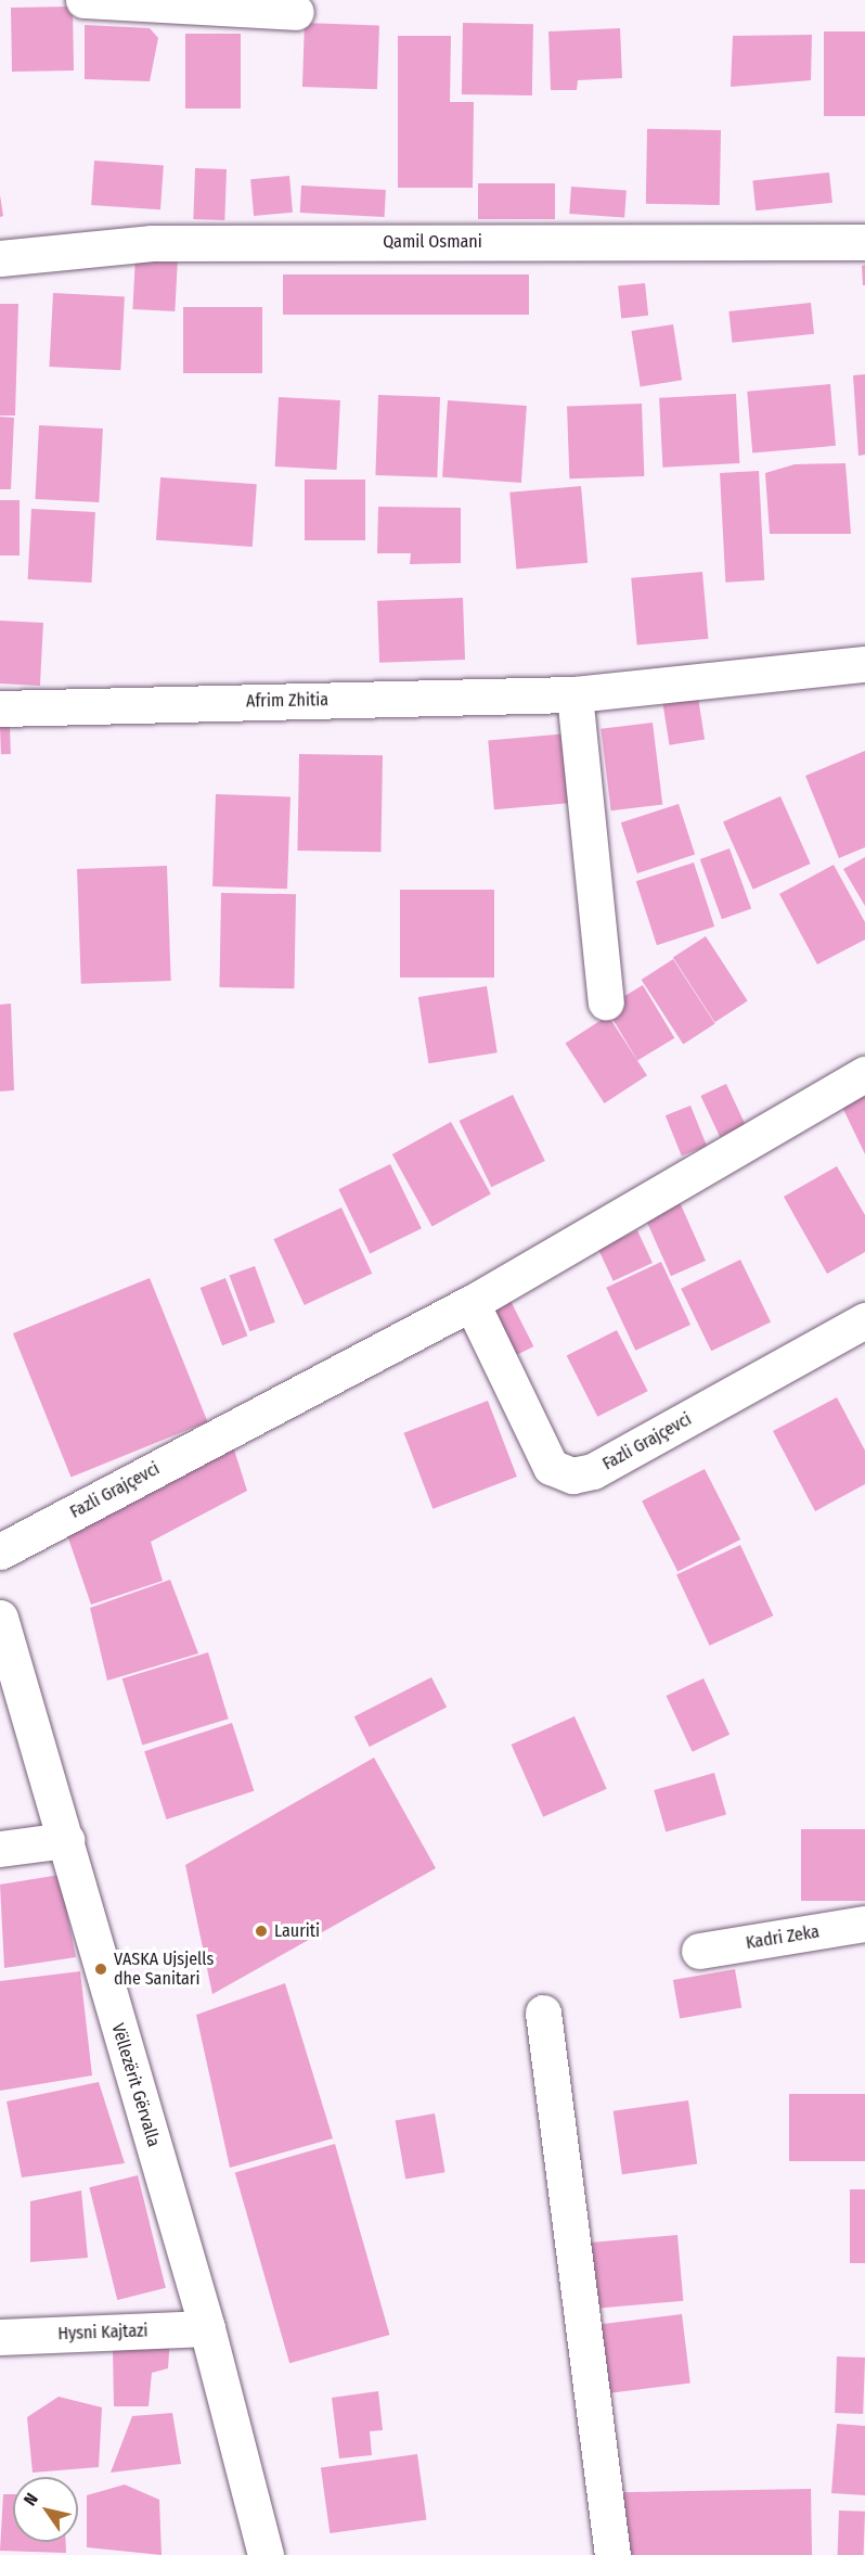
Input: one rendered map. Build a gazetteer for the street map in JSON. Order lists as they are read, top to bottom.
{
  "streets": {
    "street": [
      "Qamil Osmani",
      "Afrim Zhitia",
      "Fazli Grajçevci",
      "Kadri Zeka",
      "Vëllezërit Gërvalla",
      "Hysni Kajtazi"
    ]
  },
  "crossings": [
    ["Vëllezërit Gërvalla", "Hysni Kajtazi"]
  ],
  "places": ["Lauriti", "VASKA Ujsjells dhe Sanitari"],
  "north": "top left"
}
